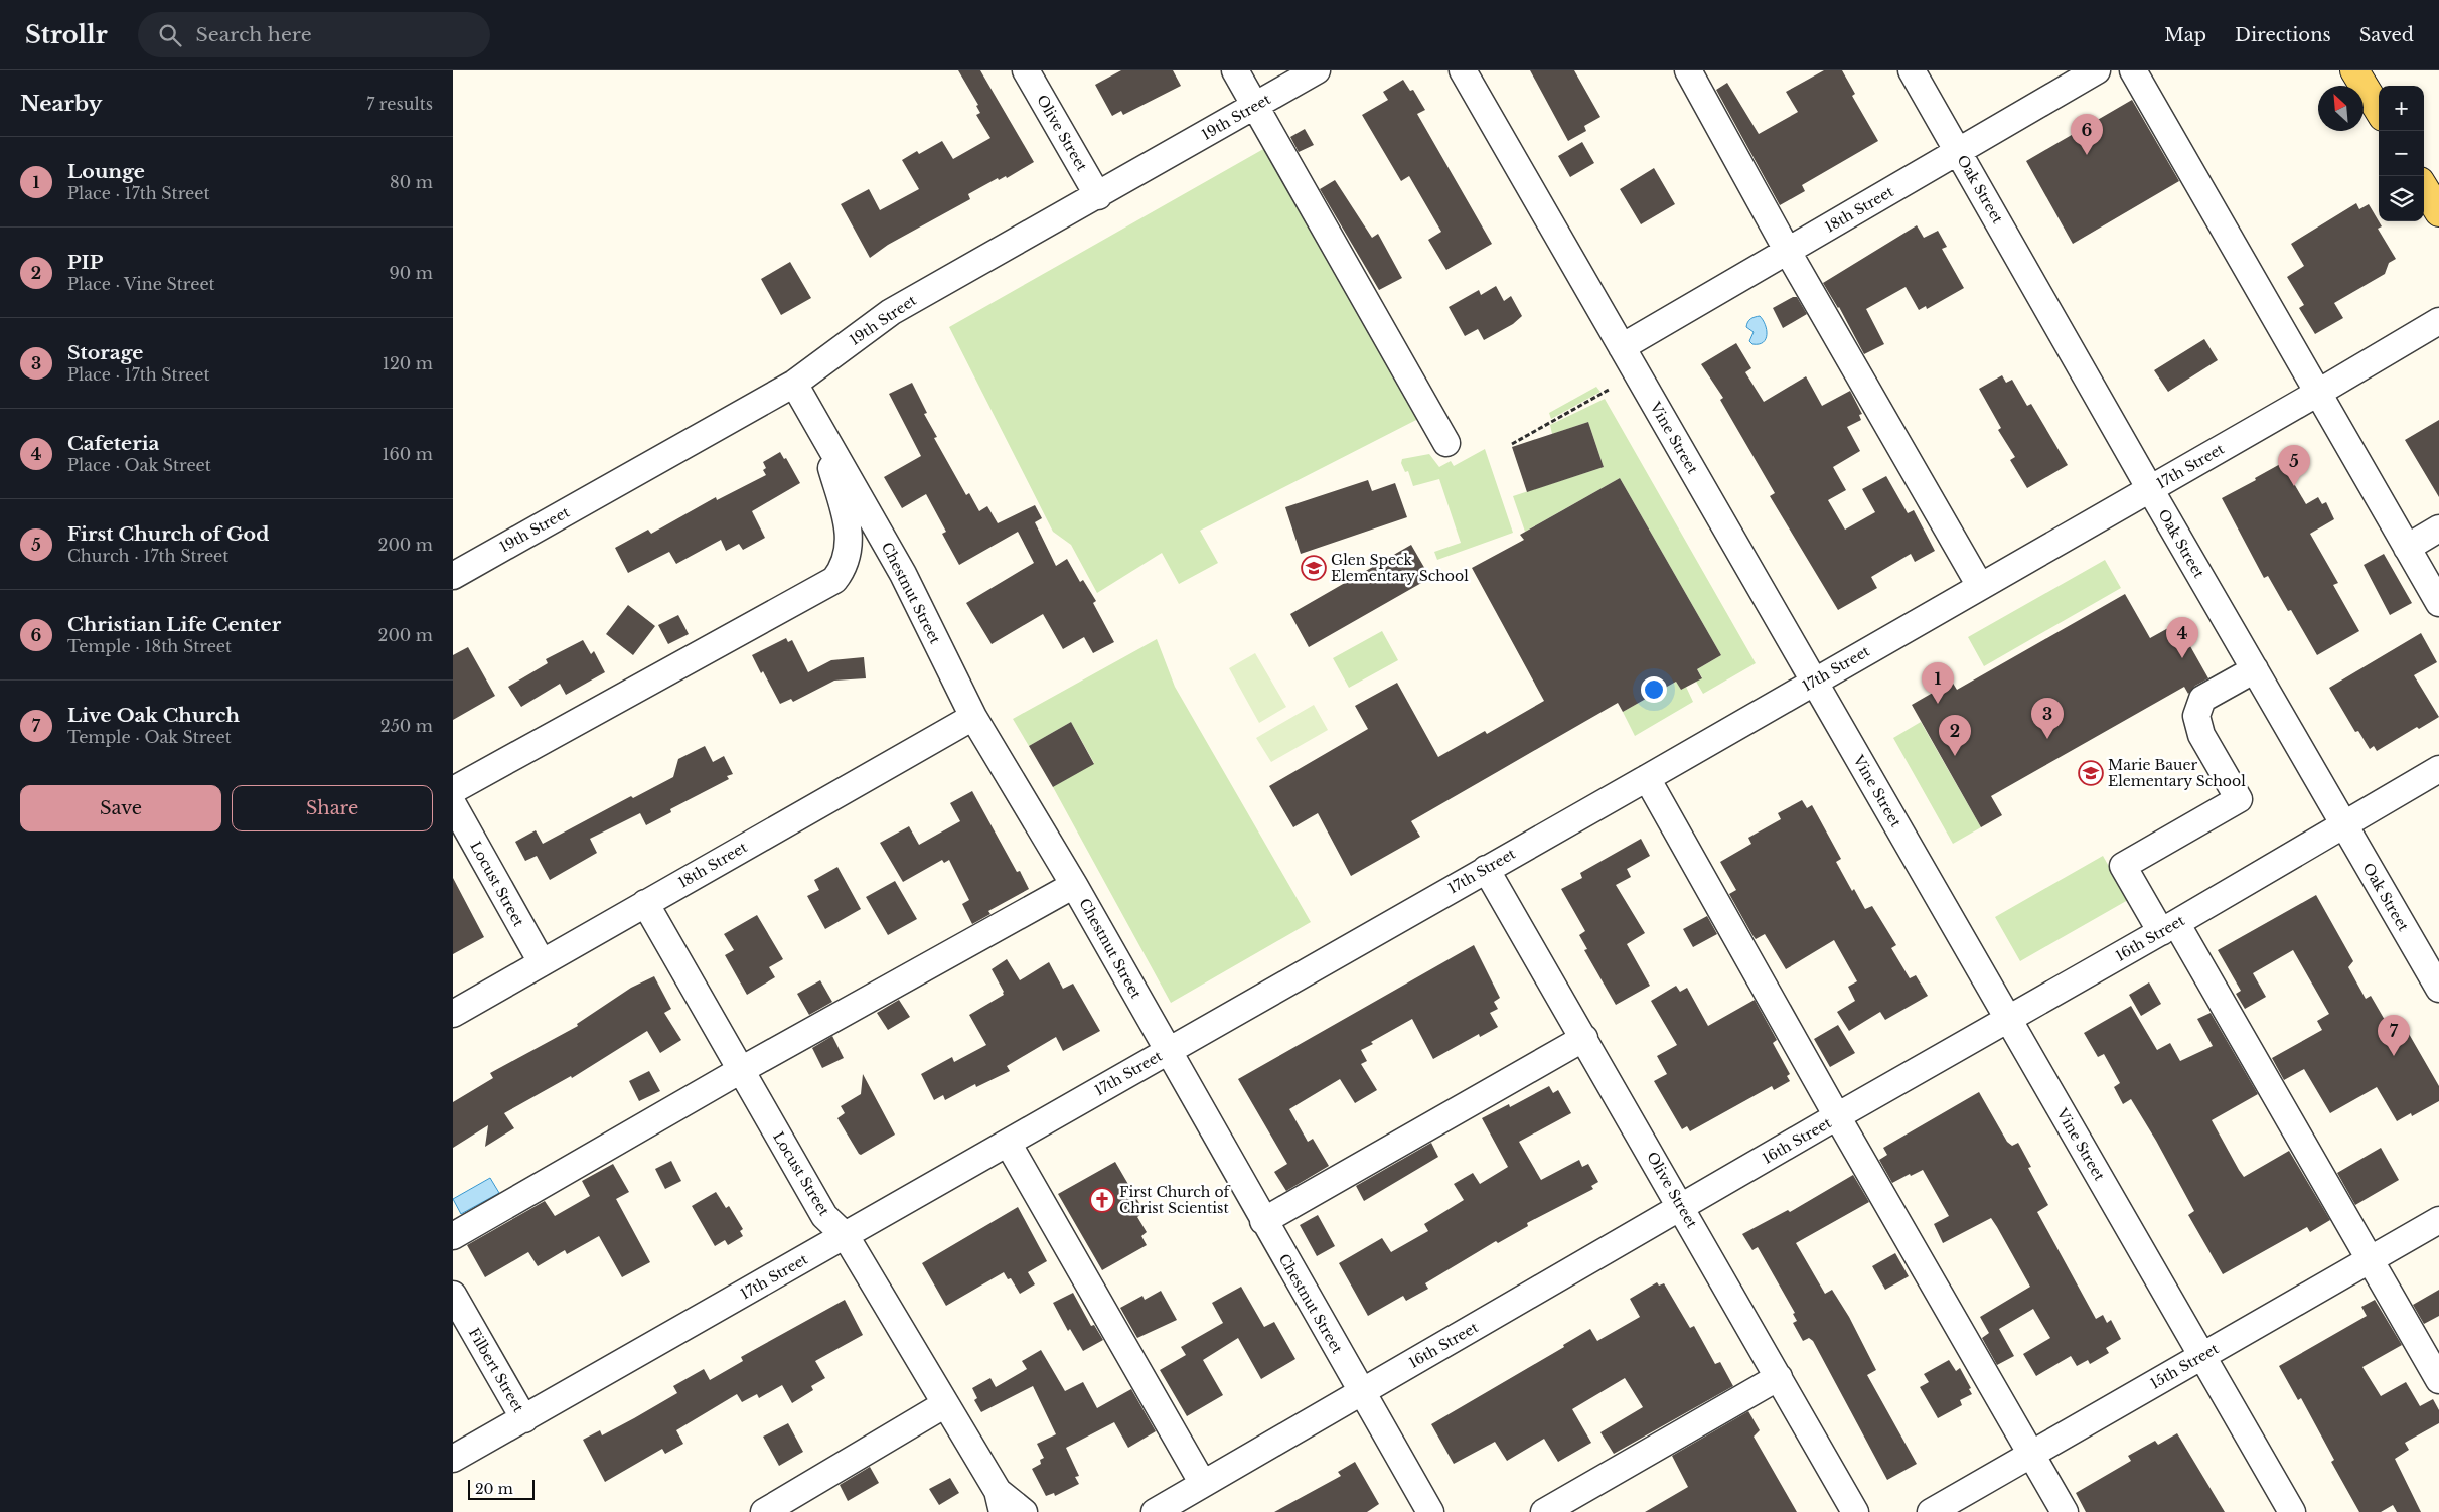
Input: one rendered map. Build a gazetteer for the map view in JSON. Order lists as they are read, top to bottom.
{
  "streets": {
    "street": [
      "19th Street",
      "Olive Street",
      "Oak Street",
      "18th Street",
      "Vine Street",
      "17th Street",
      "Chestnut Street",
      "Locust Street",
      "16th Street",
      "15th Street",
      "Filbert Street"
    ]
  },
  "crossings": [
    ["19th Street", "Olive Street"],
    ["19th Street", "Chestnut Street"],
    ["Olive Street", "17th Street"],
    ["Olive Street", "16th Street"],
    ["Oak Street", "18th Street"],
    ["Oak Street", "17th Street"],
    ["Oak Street", "16th Street"],
    ["18th Street", "Vine Street"],
    ["18th Street", "Chestnut Street"],
    ["18th Street", "Locust Street"],
    ["Vine Street", "17th Street"],
    ["Vine Street", "16th Street"],
    ["Vine Street", "15th Street"],
    ["17th Street", "Chestnut Street"],
    ["17th Street", "Locust Street"],
    ["17th Street", "Filbert Street"],
    ["Chestnut Street", "16th Street"]
  ],
  "places": {
    "school or university": ["Glen Speck Elementary School", "Marie Bauer Elementary School"],
    "church": ["First Church of Christ Scientist"]
  },
  "scale_bar": "20 m",
  "north": "top left",
  "page": {
    "header": "Strollr",
    "search": "Search here",
    "nav": ["Map", "Directions", "Saved"],
    "heading": ["Nearby", "7 results"],
    "map_buttons": ["+", "−"],
    "pins": [
      "6",
      "5",
      "4",
      "1",
      "3",
      "2",
      "7"
    ],
    "list": [
      {
        "mark": "1",
        "name": "Lounge",
        "note": "Place · 17th Street",
        "value": "80 m"
      },
      {
        "mark": "2",
        "name": "PIP",
        "note": "Place · Vine Street",
        "value": "90 m"
      },
      {
        "mark": "3",
        "name": "Storage",
        "note": "Place · 17th Street",
        "value": "120 m"
      },
      {
        "mark": "4",
        "name": "Cafeteria",
        "note": "Place · Oak Street",
        "value": "160 m"
      },
      {
        "mark": "5",
        "name": "First Church of God",
        "note": "Church · 17th Street",
        "value": "200 m"
      },
      {
        "mark": "6",
        "name": "Christian Life Center",
        "note": "Temple · 18th Street",
        "value": "200 m"
      },
      {
        "mark": "7",
        "name": "Live Oak Church",
        "note": "Temple · Oak Street",
        "value": "250 m"
      }
    ],
    "buttons": ["Save", "Share"],
    "scale": "20 m"
  }
}
